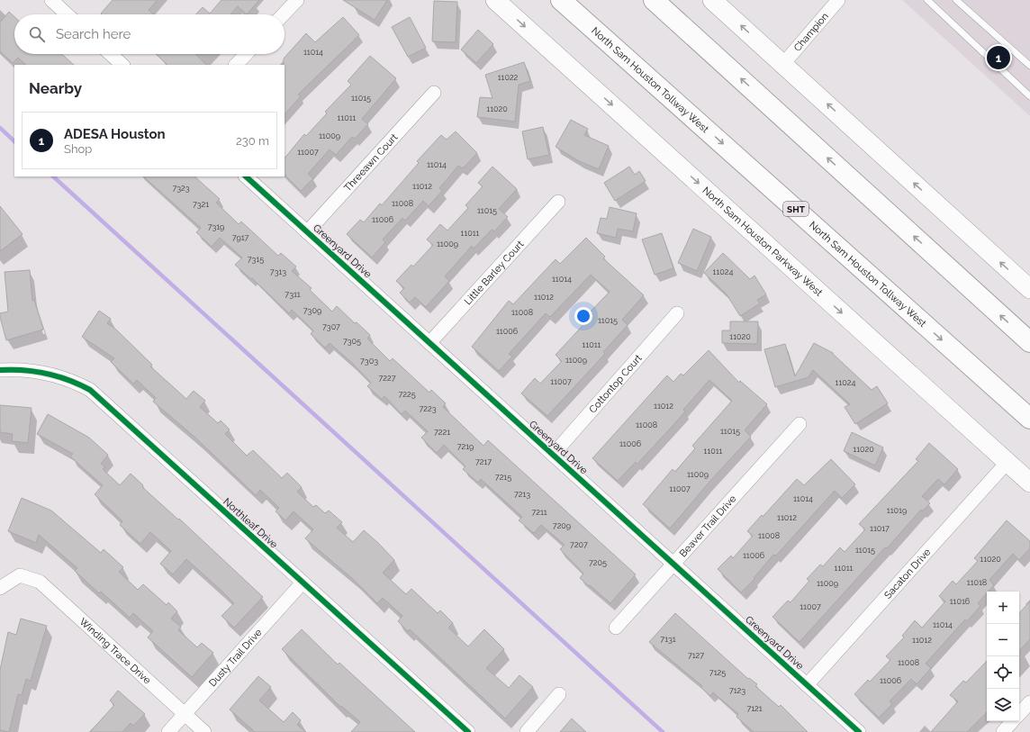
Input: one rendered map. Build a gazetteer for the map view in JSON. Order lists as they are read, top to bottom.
{
  "streets": {
    "highway": ["North Sam Houston Tollway West", "SHT"],
    "main road": ["North Sam Houston Parkway West"],
    "street": [
      "Champion",
      "Threeawn Court",
      "Greenyard Drive",
      "Little Barley Court",
      "Cottontop Court",
      "Northleaf Drive",
      "Beaver Trail Drive",
      "Sacaton Drive",
      "Winding Trace Drive",
      "Dusty Trail Drive"
    ]
  },
  "crossings": [
    ["Threeawn Court", "Greenyard Drive"],
    ["North Sam Houston Parkway West", "Sacaton Drive"],
    ["Greenyard Drive", "Little Barley Court"],
    ["Greenyard Drive", "Cottontop Court"],
    ["Greenyard Drive", "Beaver Trail Drive"],
    ["Greenyard Drive", "Sacaton Drive"],
    ["Northleaf Drive", "Dusty Trail Drive"],
    ["Winding Trace Drive", "Dusty Trail Drive"]
  ],
  "house_numbers": [
    "11014",
    "11022",
    "11015",
    "11020",
    "11011",
    "11009",
    "11007",
    "11014",
    "11012",
    "7323",
    "11008",
    "7321",
    "11015",
    "11006",
    "7319",
    "11011",
    "7917",
    "11009",
    "7315",
    "7313",
    "11024",
    "11014",
    "7311",
    "11012",
    "7309",
    "11008",
    "11015",
    "7307",
    "11006",
    "11020",
    "7305",
    "11011",
    "11009",
    "7303",
    "7227",
    "11007",
    "11024",
    "7225",
    "11012",
    "7223",
    "11008",
    "11015",
    "7221",
    "11006",
    "7219",
    "11020",
    "11011",
    "7217",
    "11009",
    "7215",
    "11007",
    "7213",
    "11014",
    "11019",
    "7211",
    "11012",
    "7209",
    "11017",
    "11008",
    "7207",
    "11015",
    "11006",
    "11020",
    "7205",
    "11011",
    "11018",
    "11009",
    "11016",
    "11007",
    "11014",
    "7131",
    "11012",
    "7127",
    "11008",
    "7125",
    "11006",
    "7123",
    "7121"
  ],
  "page": {
    "search": "Search here",
    "pins": "1",
    "heading": "Nearby",
    "list": [
      {
        "mark": "1",
        "name": "ADESA Houston",
        "note": "Shop",
        "value": "230 m"
      }
    ],
    "map_buttons": ["+", "−"]
  }
}
